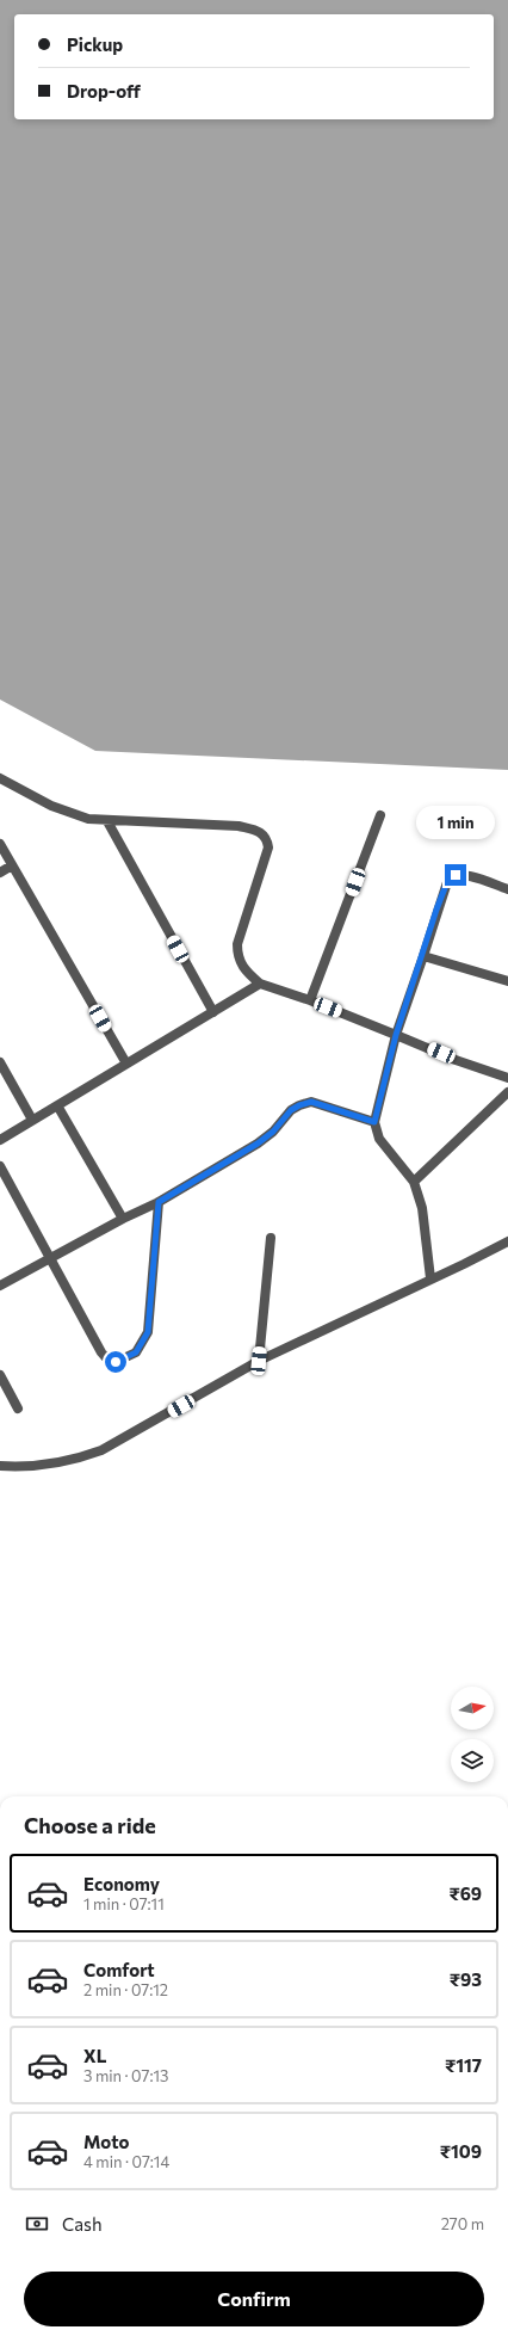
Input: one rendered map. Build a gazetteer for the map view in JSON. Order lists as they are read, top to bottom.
{
  "north": "right",
  "page": {
    "banner": ["Pickup", "Drop-off"],
    "bubble": "1 min",
    "heading": "Choose a ride",
    "list": [
      {
        "name": "Economy",
        "note": "1 min · 07:11",
        "value": "₹69"
      },
      {
        "name": "Comfort",
        "note": "2 min · 07:12",
        "value": "₹93"
      },
      {
        "name": "XL",
        "note": "3 min · 07:13",
        "value": "₹117"
      },
      {
        "name": "Moto",
        "note": "4 min · 07:14",
        "value": "₹109"
      }
    ],
    "pay": ["Cash", "270 m"],
    "buttons": "Confirm"
  }
}
